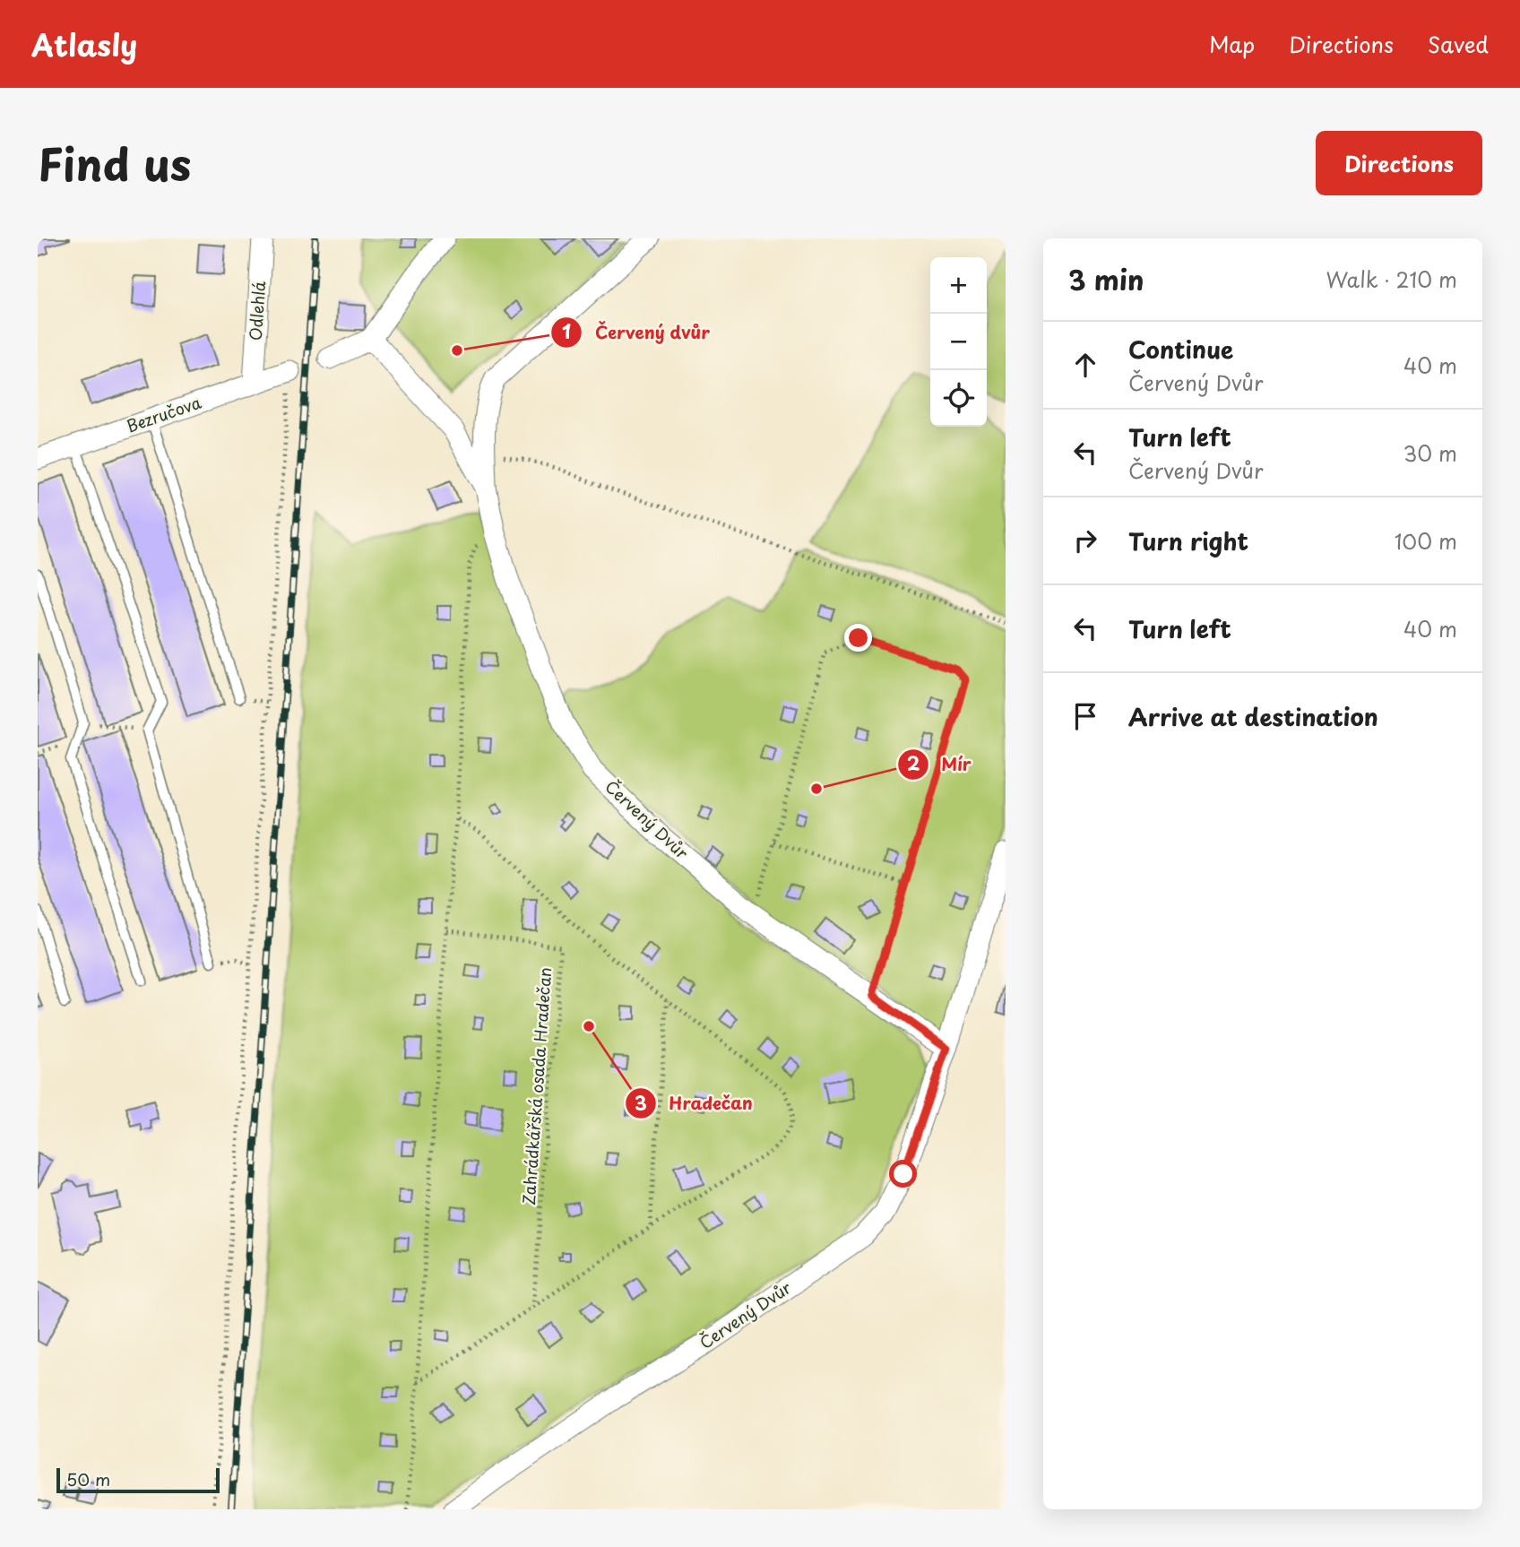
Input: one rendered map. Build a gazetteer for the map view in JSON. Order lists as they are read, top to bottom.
{
  "streets": {
    "street": ["Odlehlá", "Bezručova", "Červený Dvůr"],
    "path": ["Zahrádkářská osada Hradečan"]
  },
  "crossings": [
    ["Odlehlá", "Bezručova"]
  ],
  "places": ["Červený dvůr", "Mír", "Hradečan"],
  "scale_bar": "50 m",
  "page": {
    "header": "Atlasly",
    "nav": ["Map", "Directions", "Saved"],
    "title": "Find us",
    "buttons": "Directions",
    "heading": ["3 min", "Walk · 210 m"],
    "map_buttons": ["+", "−"],
    "list": [
      ["Continue", "Červený Dvůr", "40 m"],
      ["Turn left", "Červený Dvůr", "30 m"],
      ["Turn right", "100 m"],
      ["Turn left", "40 m"],
      "Arrive at destination"
    ],
    "scale": "50 m"
  }
}
